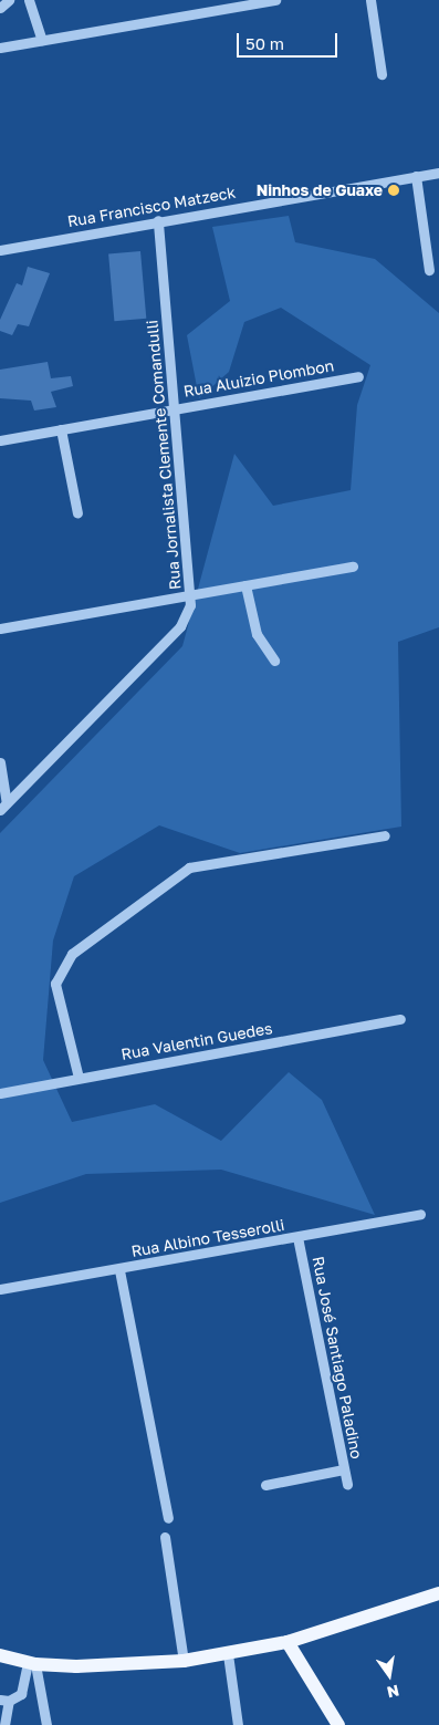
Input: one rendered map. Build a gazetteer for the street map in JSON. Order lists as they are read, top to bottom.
{
  "streets": {
    "street": [
      "Rua Francisco Matzeck",
      "Rua Aluizio Plombon",
      "Rua Jornalista Clemente Comandulli",
      "Rua Valentin Guedes",
      "Rua Albino Tesserolli",
      "Rua José Santiago Paladino"
    ]
  },
  "crossings": [
    ["Rua Francisco Matzeck", "Rua Jornalista Clemente Comandulli"],
    ["Rua Aluizio Plombon", "Rua Jornalista Clemente Comandulli"],
    ["Rua Albino Tesserolli", "Rua José Santiago Paladino"]
  ],
  "places": ["Ninhos de Guaxe"],
  "scale_bar": "50 m",
  "north": "bottom"
}
